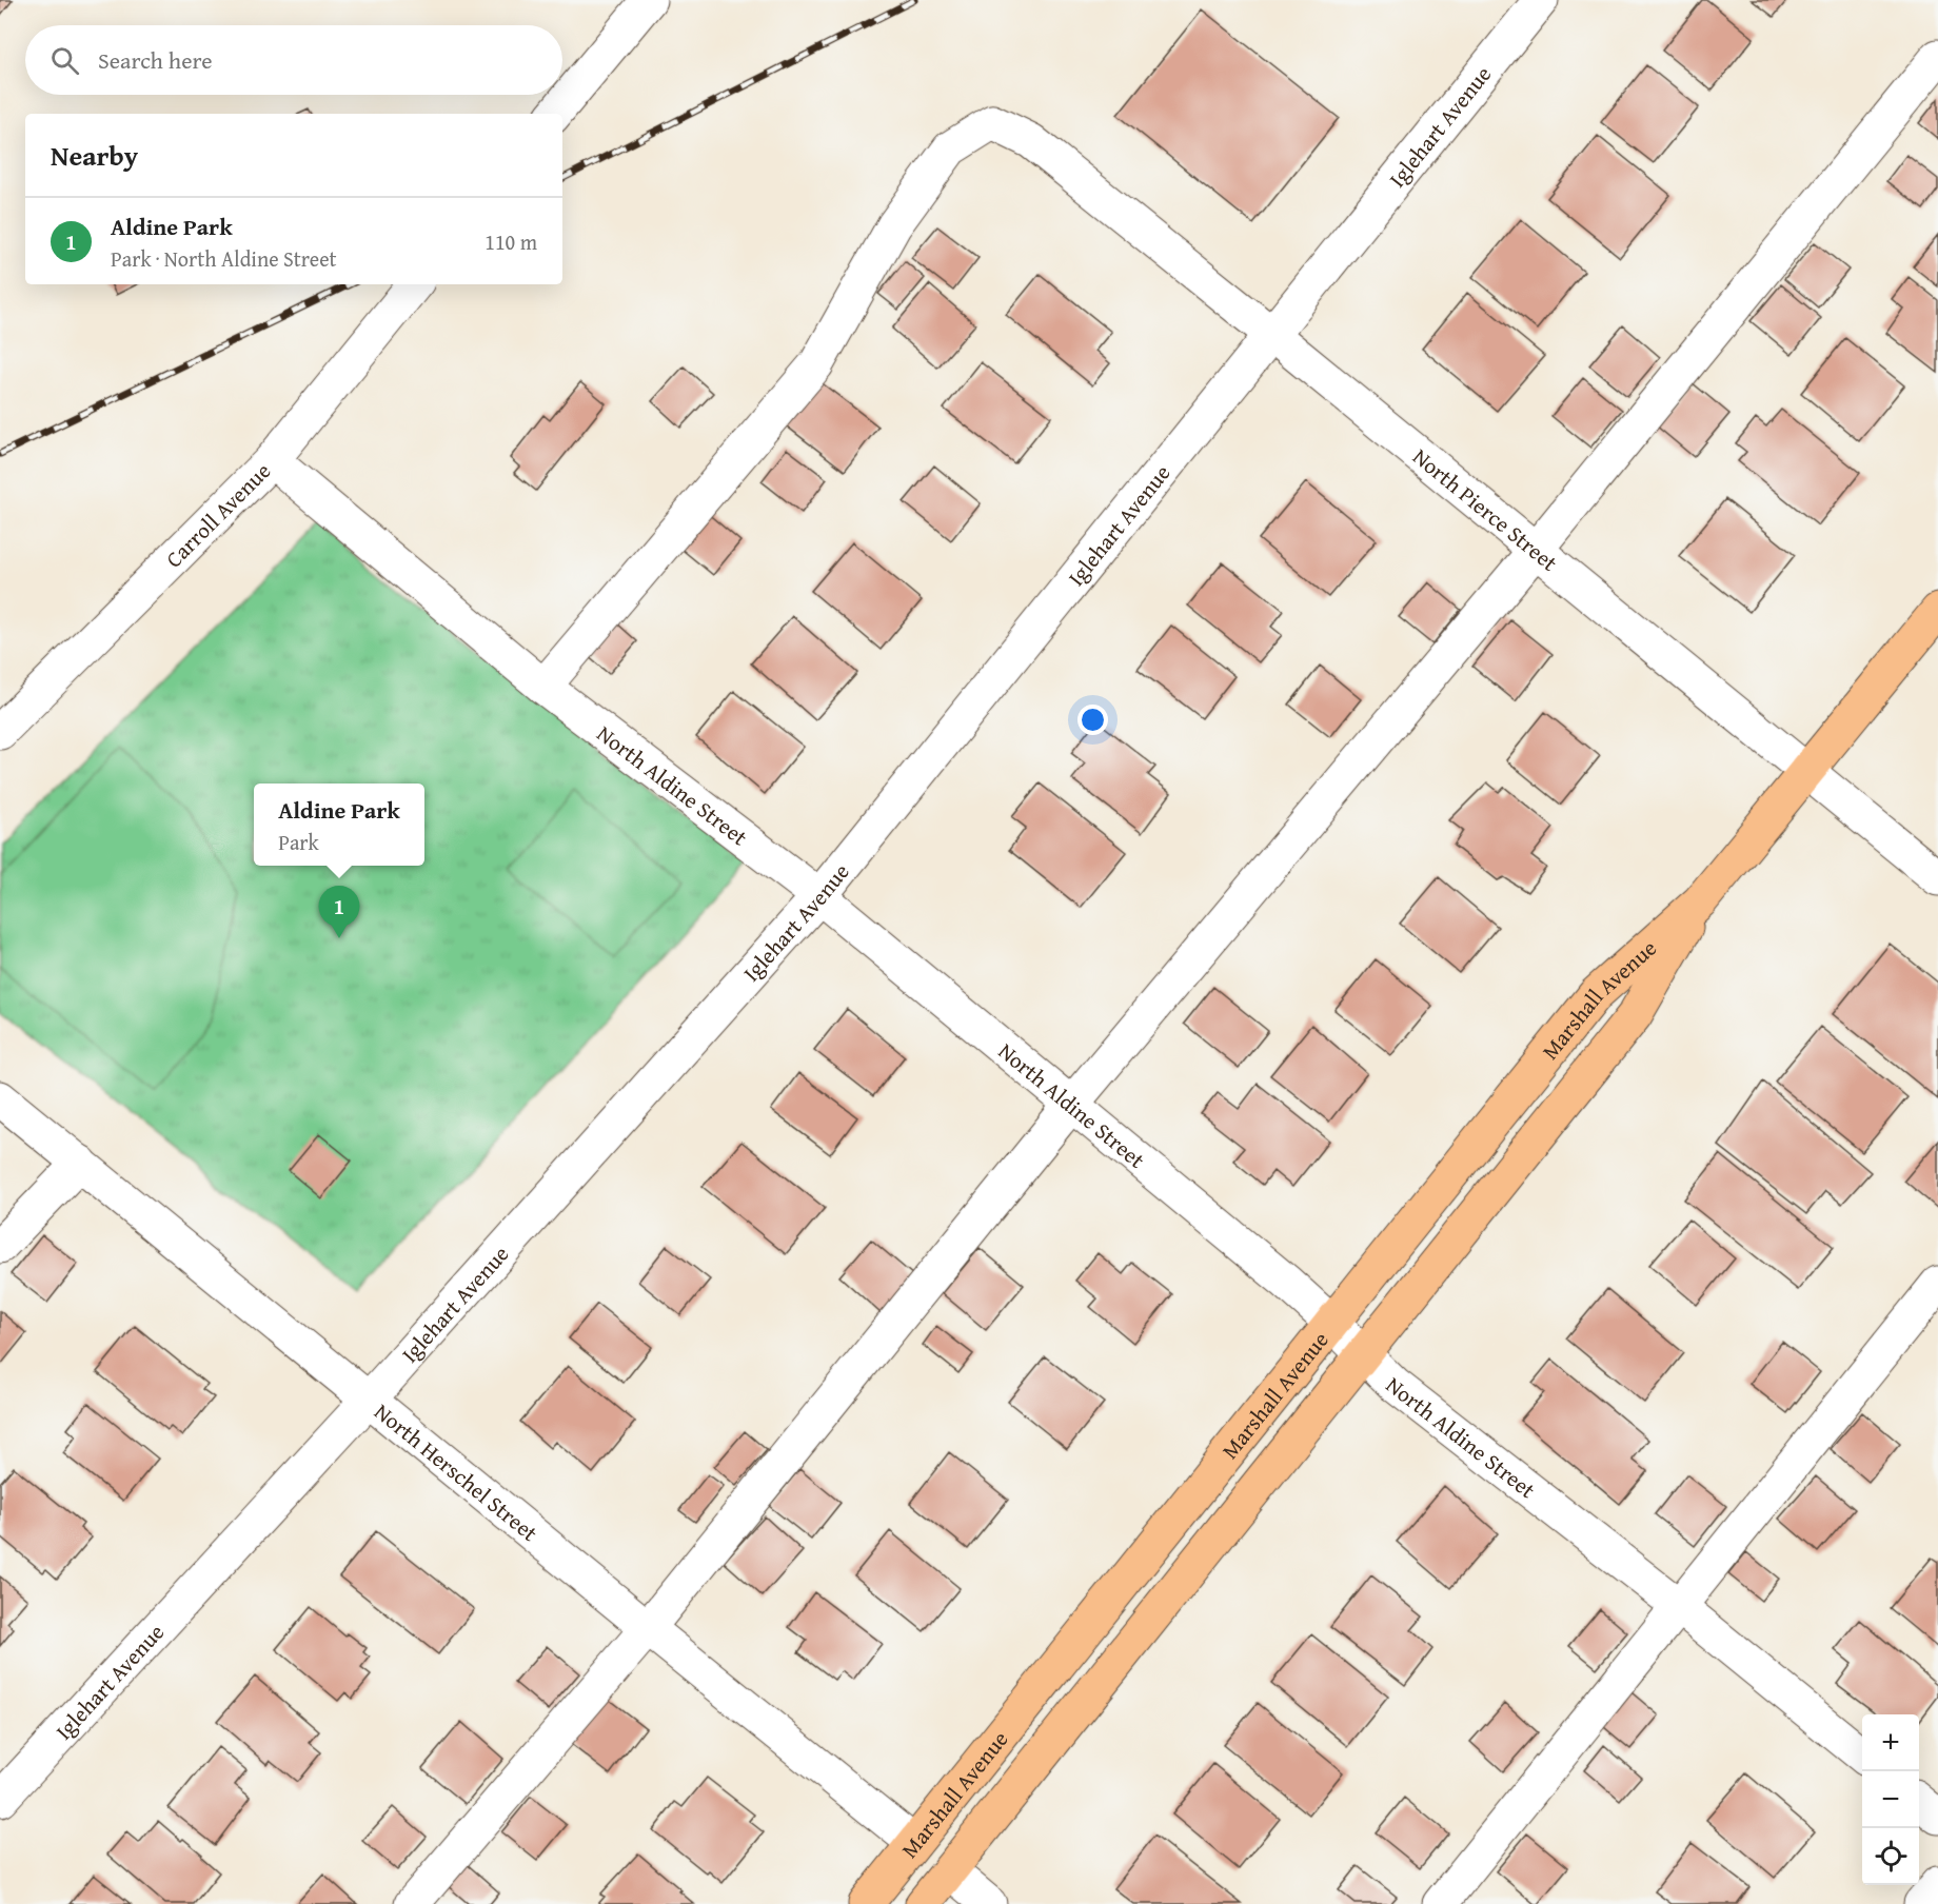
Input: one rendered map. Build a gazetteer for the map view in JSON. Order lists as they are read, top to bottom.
{
  "streets": {
    "main road": ["Marshall Avenue"],
    "street": [
      "Iglehart Avenue",
      "North Pierce Street",
      "Carroll Avenue",
      "North Aldine Street",
      "North Herschel Street"
    ]
  },
  "crossings": [
    ["Iglehart Avenue", "North Pierce Street"],
    ["Iglehart Avenue", "North Aldine Street"],
    ["Iglehart Avenue", "North Herschel Street"],
    ["North Pierce Street", "North Aldine Street"],
    ["North Pierce Street", "Marshall Avenue"],
    ["Carroll Avenue", "North Aldine Street"],
    ["North Aldine Street", "Marshall Avenue"],
    ["Marshall Avenue", "North Herschel Street"]
  ],
  "page": {
    "search": "Search here",
    "heading": "Nearby",
    "list": [
      {
        "mark": "1",
        "name": "Aldine Park",
        "note": "Park · North Aldine Street",
        "value": "110 m"
      }
    ],
    "popup": ["Aldine Park", "Park"],
    "pins": "1",
    "map_buttons": ["+", "−"]
  }
}
